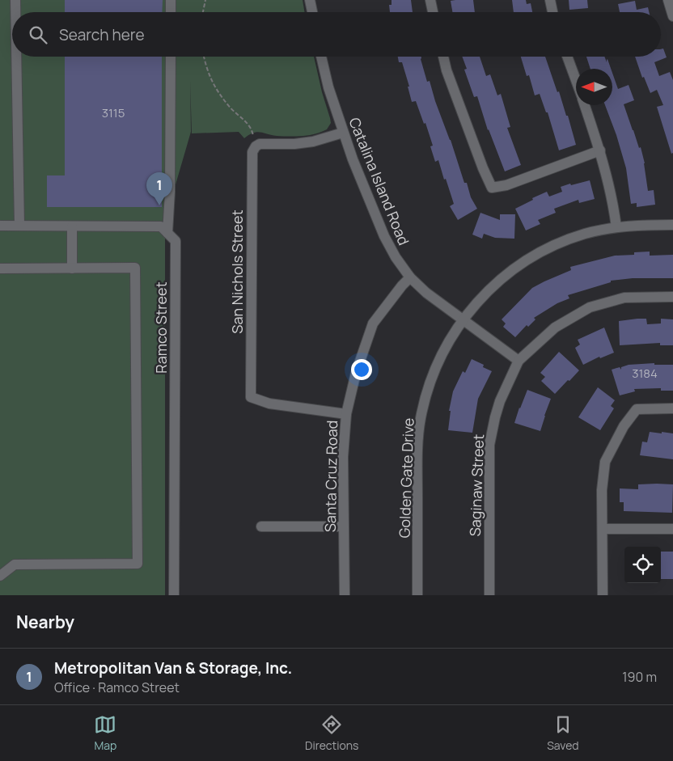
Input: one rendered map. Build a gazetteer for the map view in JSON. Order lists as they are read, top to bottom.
{
  "streets": {
    "street": [
      "Catalina Island Road",
      "San Nichols Street",
      "Ramco Street",
      "Santa Cruz Road",
      "Golden Gate Drive",
      "Saginaw Street"
    ]
  },
  "crossings": [
    ["Catalina Island Road", "Santa Cruz Road"],
    ["Catalina Island Road", "Golden Gate Drive"],
    ["Catalina Island Road", "Saginaw Street"],
    ["San Nichols Street", "Santa Cruz Road"]
  ],
  "house_numbers": ["3115", "3184"],
  "north": "left",
  "page": {
    "search": "Search here",
    "pins": "1",
    "heading": "Nearby",
    "list": [
      {
        "mark": "1",
        "name": "Metropolitan Van & Storage, Inc.",
        "note": "Office · Ramco Street",
        "value": "190 m"
      }
    ],
    "nav": ["Map", "Directions", "Saved"]
  }
}
